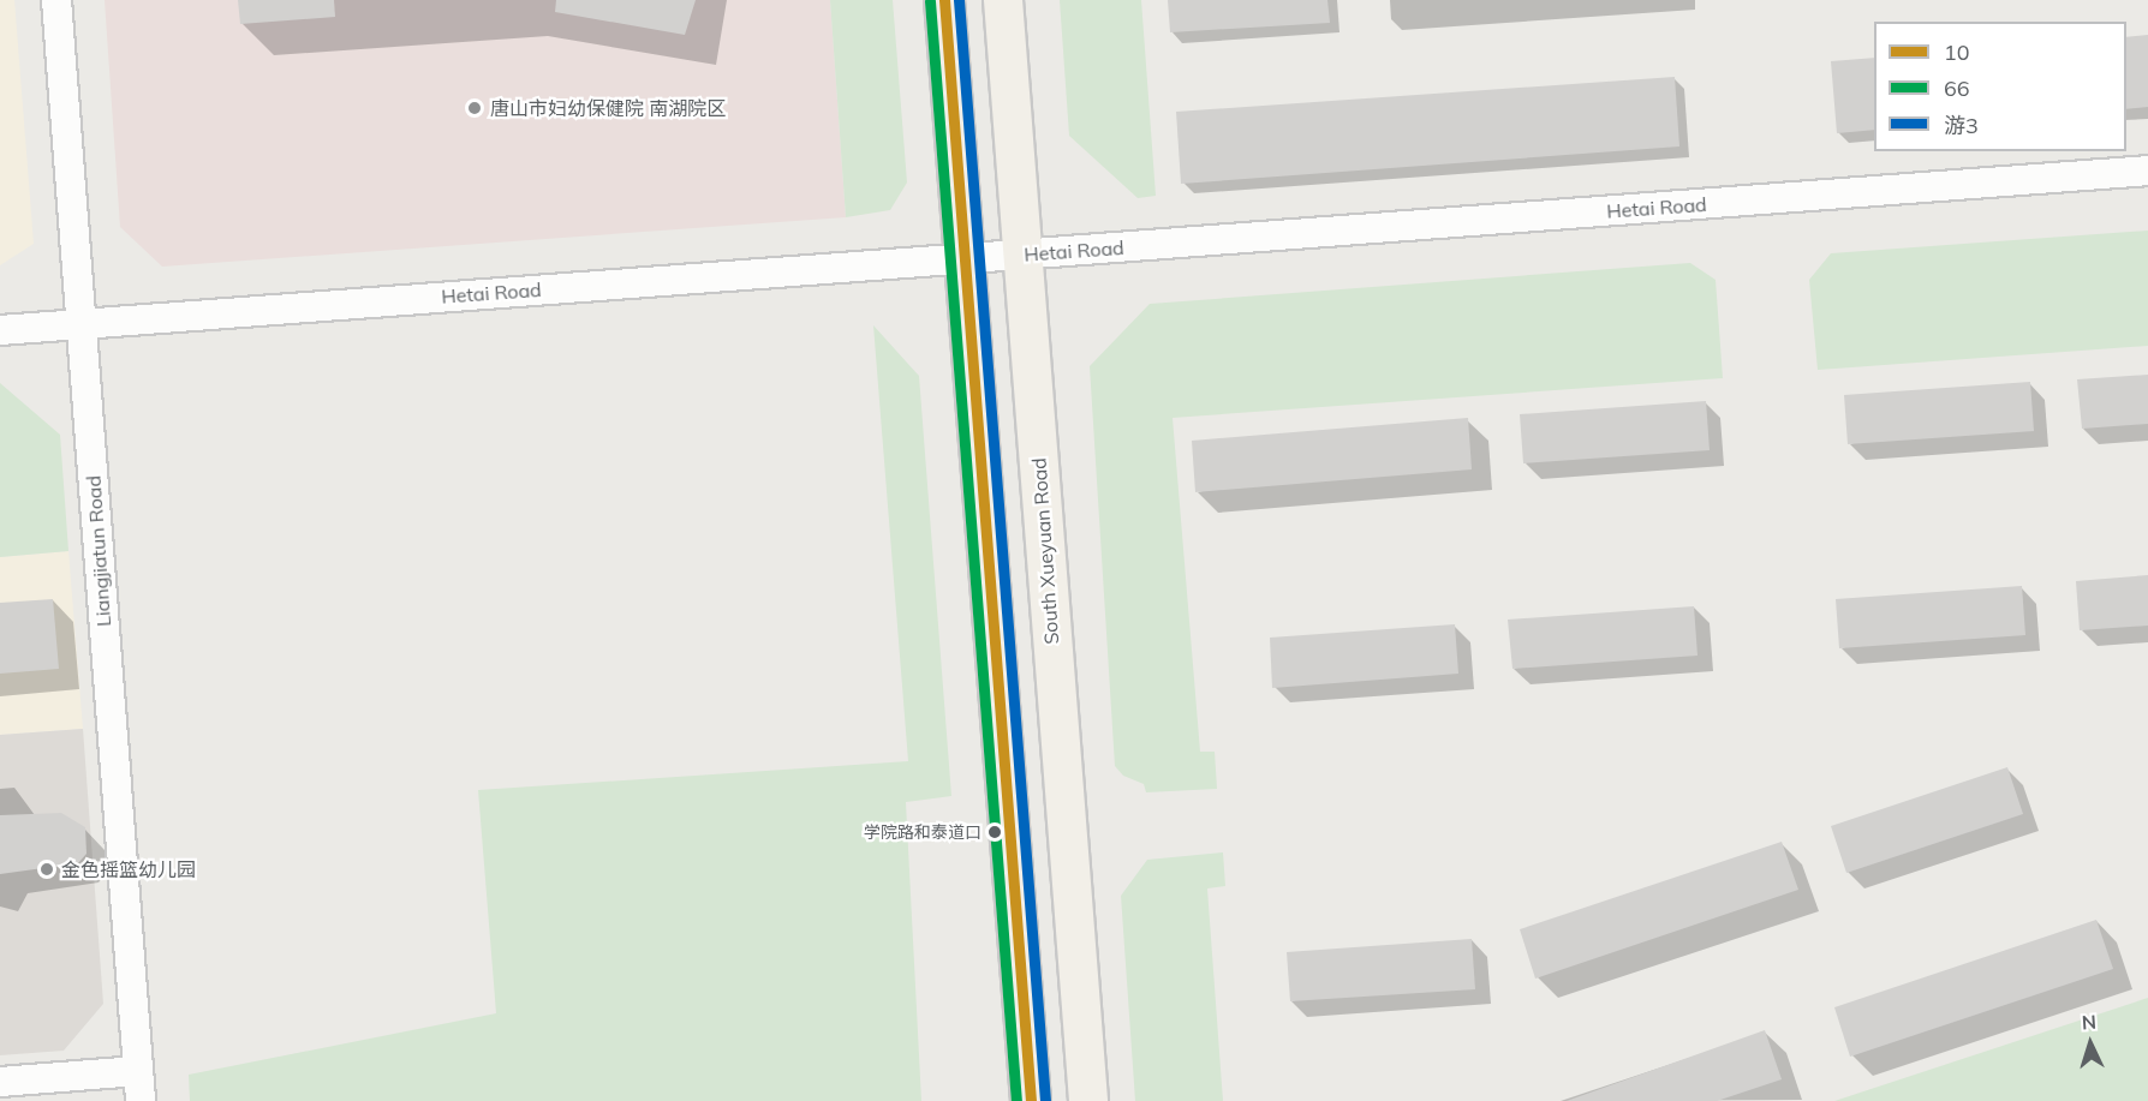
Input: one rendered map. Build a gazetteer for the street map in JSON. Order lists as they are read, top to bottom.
{
  "streets": {
    "main road": ["South Xueyuan Road"],
    "street": ["Hetai Road", "Liangjiatun Road"]
  },
  "crossings": [
    ["Hetai Road", "Liangjiatun Road"],
    ["Hetai Road", "South Xueyuan Road"]
  ],
  "places": ["唐山市妇幼保健院 南湖院区", "学院路和泰道口", "金色摇篮幼儿园"],
  "lines": ["transit line 10", "transit line 游3", "transit line 66"],
  "legend": ["10", "66", "游3"],
  "north": "top"
}
